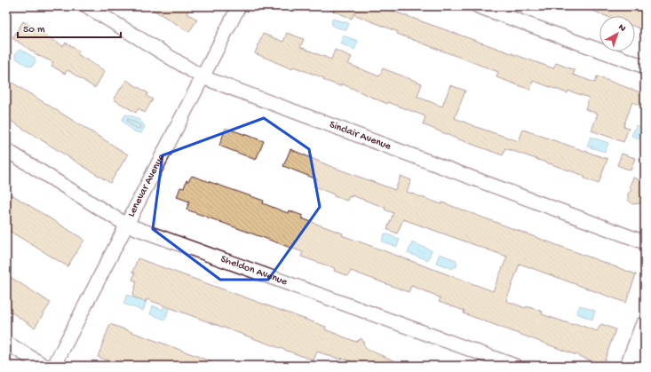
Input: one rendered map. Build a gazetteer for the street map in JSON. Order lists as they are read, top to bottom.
{
  "streets": {
    "street": ["Sinclair Avenue", "Lenevar Avenue", "Sheldon Avenue"]
  },
  "crossings": [
    ["Sinclair Avenue", "Lenevar Avenue"],
    ["Lenevar Avenue", "Sheldon Avenue"]
  ],
  "scale_bar": "50 m",
  "north": "top right"
}
